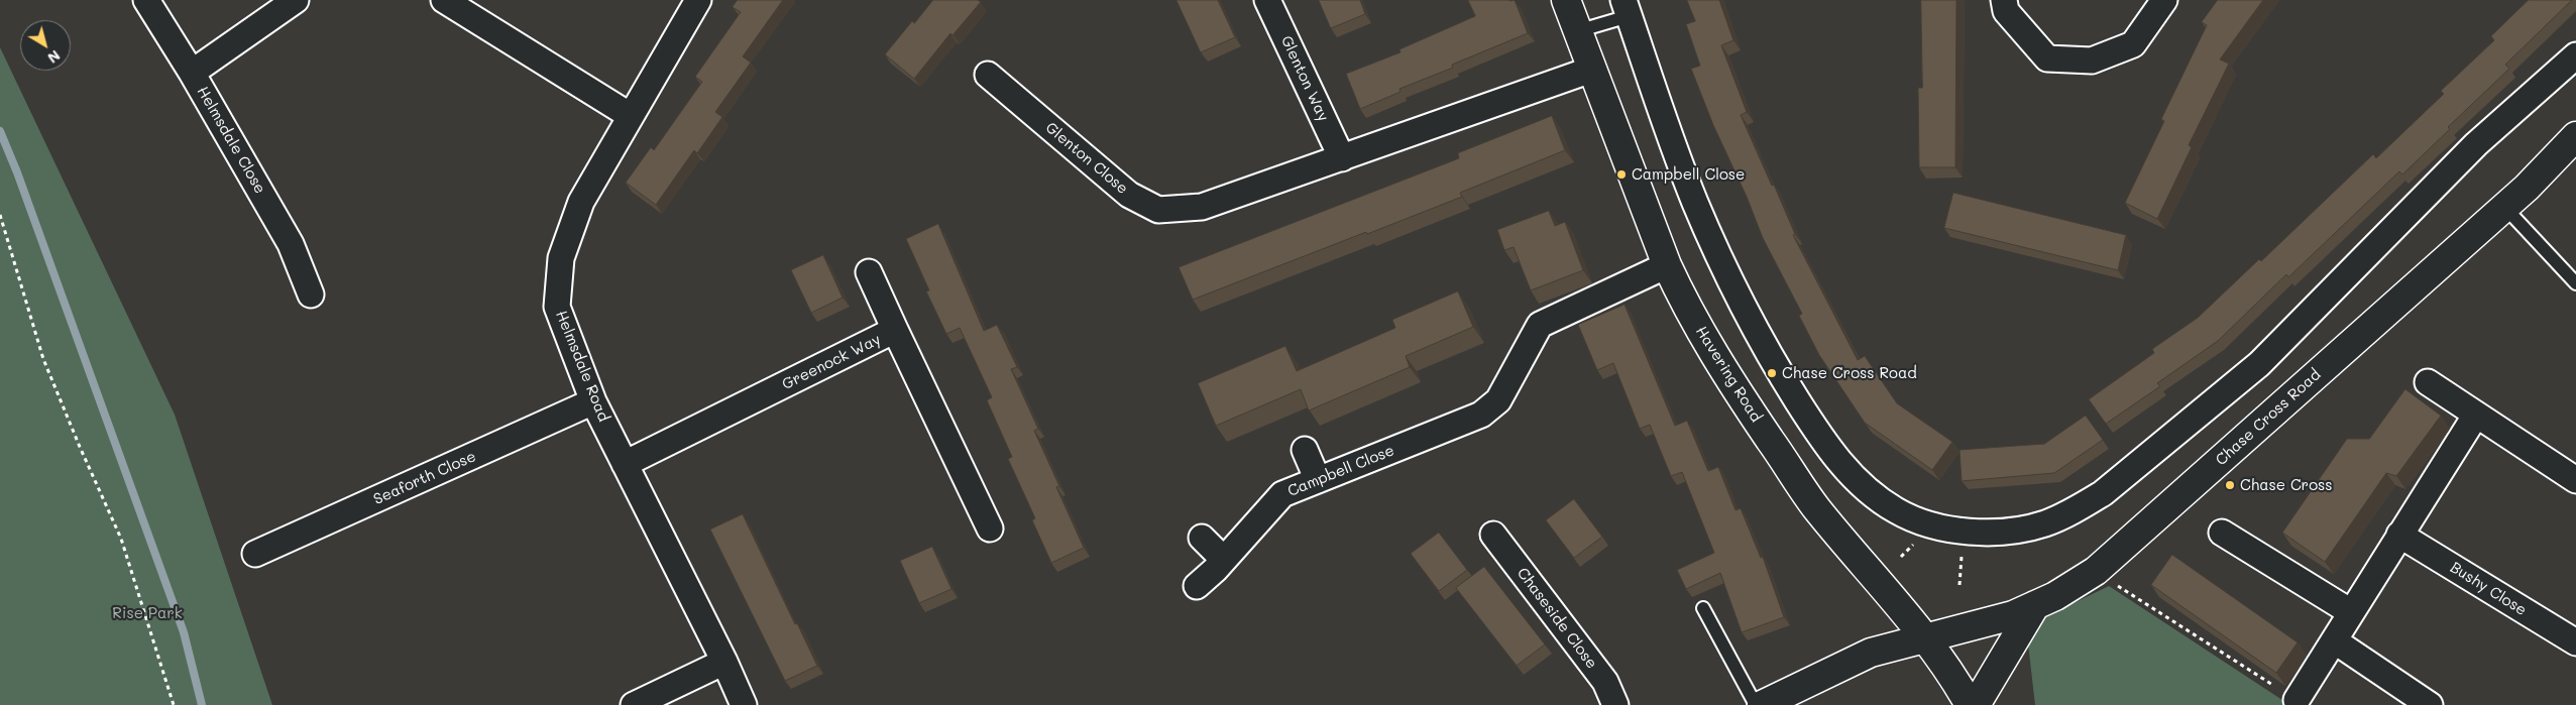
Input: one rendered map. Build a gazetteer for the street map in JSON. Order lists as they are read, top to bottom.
{
  "streets": {
    "main road": ["Havering Road", "Chase Cross Road"],
    "street": [
      "Glenton Way",
      "Helmsdale Close",
      "Glenton Close",
      "Greenock Way",
      "Helmsdale Road",
      "Campbell Close",
      "Seaforth Close",
      "Bushy Close",
      "Chaseside Close"
    ]
  },
  "crossings": [
    ["Glenton Way", "Glenton Close"],
    ["Glenton Close", "Havering Road"],
    ["Greenock Way", "Helmsdale Road"],
    ["Helmsdale Road", "Seaforth Close"],
    ["Havering Road", "Chase Cross Road"],
    ["Havering Road", "Campbell Close"]
  ],
  "parks": ["Rise Park"],
  "places": ["Campbell Close", "Chase Cross Road", "Chase Cross"],
  "north": "bottom right"
}
